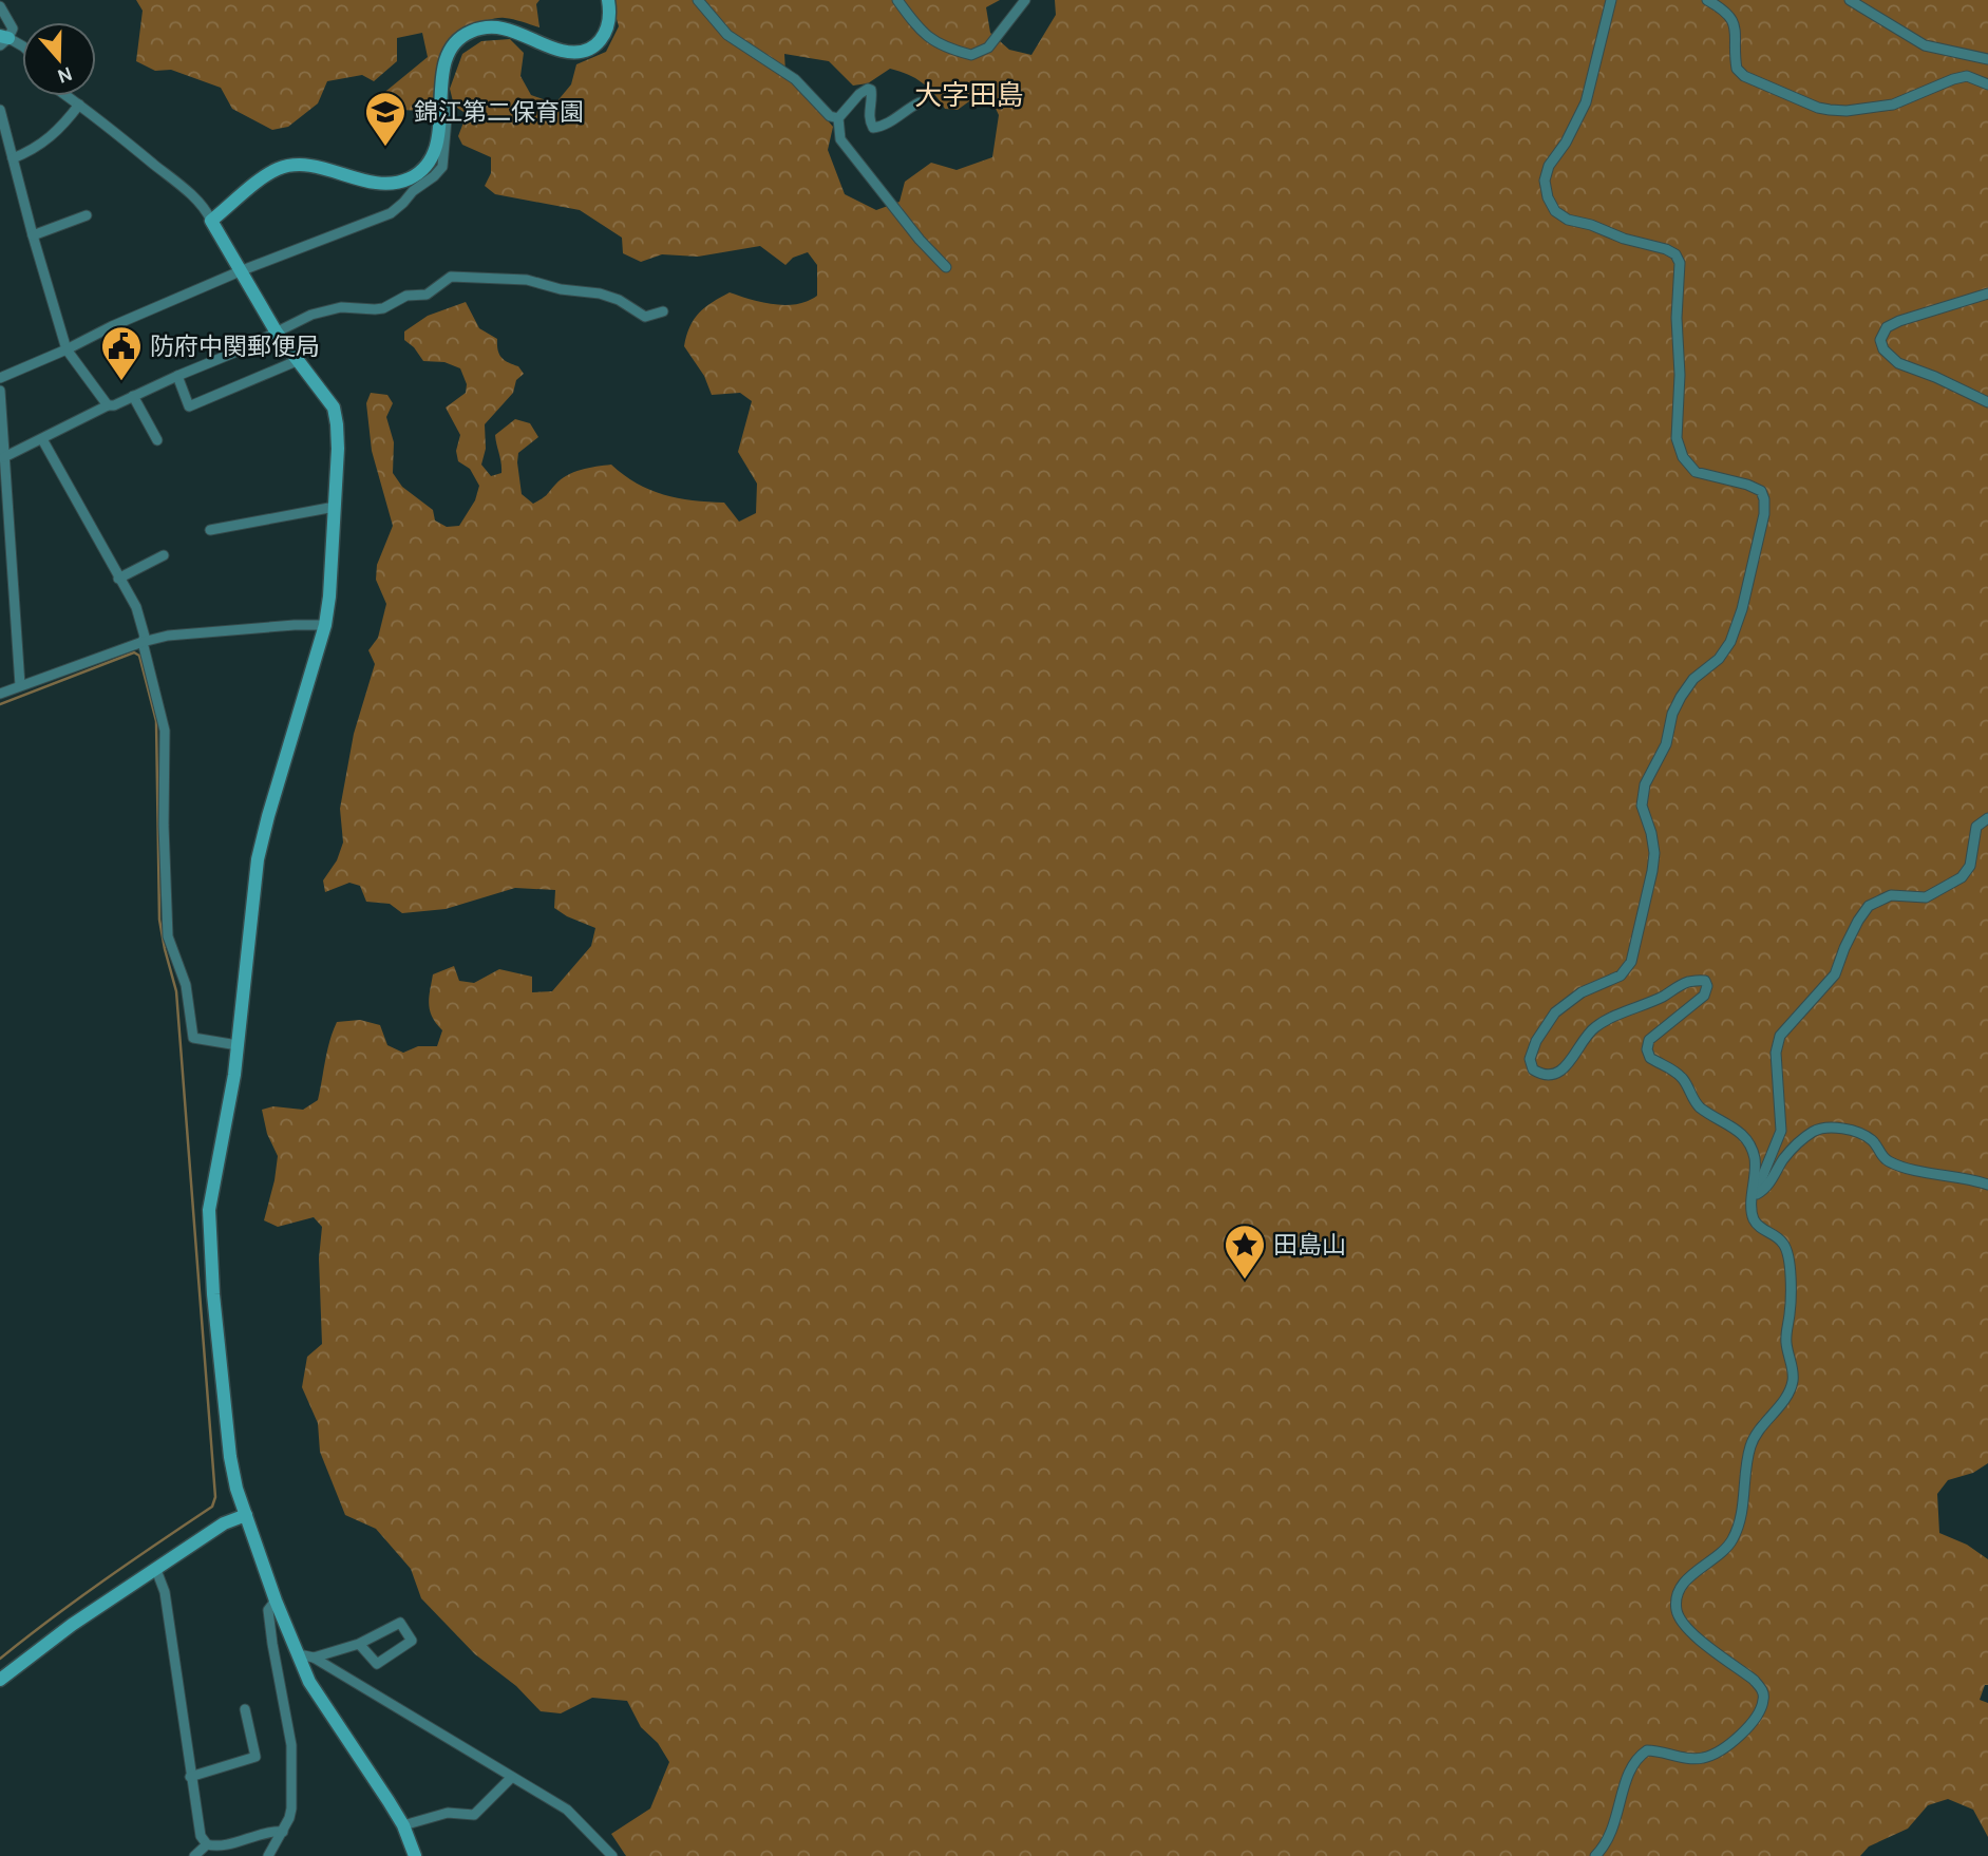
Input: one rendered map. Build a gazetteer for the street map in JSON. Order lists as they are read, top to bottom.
{
  "districts": ["大字田島"],
  "places": {
    "school or university": ["錦江第二保育園"],
    "public building": ["防府中関郵便局"],
    "place": ["田島山"]
  },
  "north": "bottom"
}
